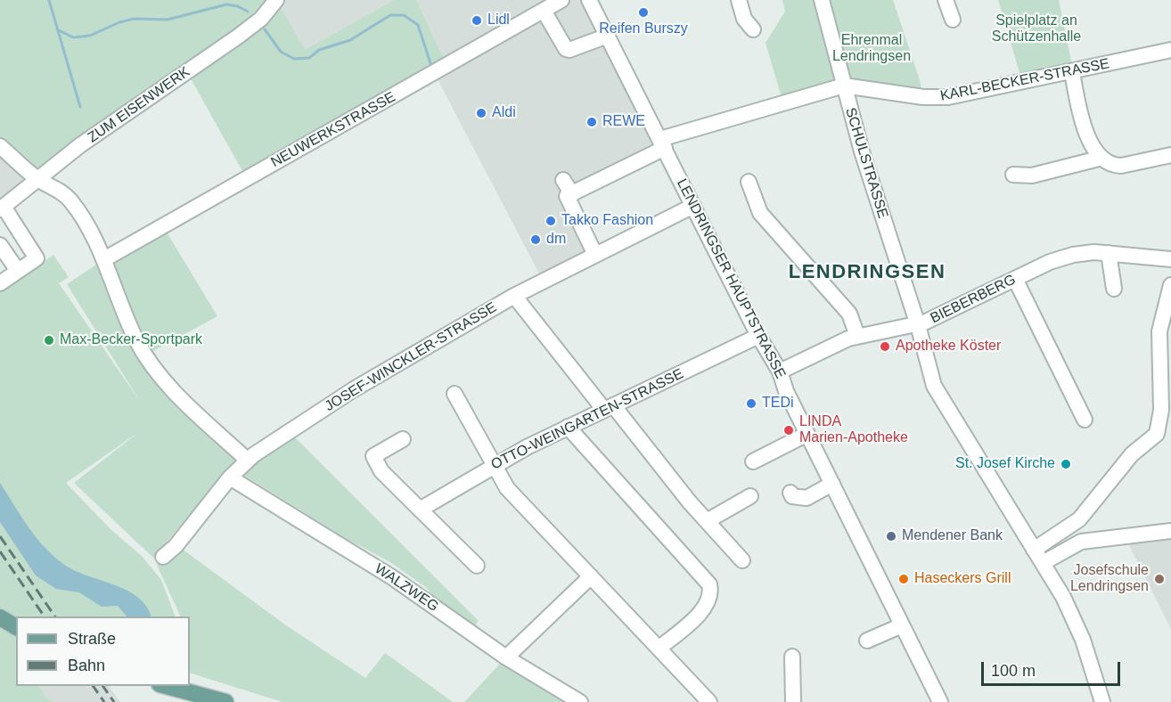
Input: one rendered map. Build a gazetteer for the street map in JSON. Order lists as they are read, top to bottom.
{
  "streets": {
    "street": [
      "KARL-BECKER-STRASSE",
      "ZUM EISENWERK",
      "NEUWERKSTRASSE",
      "SCHULSTRASSE",
      "LENDRINGSER HAUPTSTRASSE",
      "BIEBERBERG",
      "JOSEF-WINCKLER-STRASSE",
      "OTTO-WEINGARTEN-STRASSE",
      "WALZWEG"
    ]
  },
  "crossings": [
    ["KARL-BECKER-STRASSE", "SCHULSTRASSE"],
    ["KARL-BECKER-STRASSE", "LENDRINGSER HAUPTSTRASSE"],
    ["SCHULSTRASSE", "BIEBERBERG"],
    ["LENDRINGSER HAUPTSTRASSE", "BIEBERBERG"],
    ["LENDRINGSER HAUPTSTRASSE", "JOSEF-WINCKLER-STRASSE"],
    ["LENDRINGSER HAUPTSTRASSE", "OTTO-WEINGARTEN-STRASSE"],
    ["JOSEF-WINCKLER-STRASSE", "WALZWEG"]
  ],
  "districts": ["LENDRINGSEN"],
  "parks": ["Spielplatz an Schützenhalle", "Ehrenmal Lendringsen"],
  "places": [
    "Reifen Burszy",
    "Lidl",
    "Aldi",
    "REWE",
    "Takko Fashion",
    "dm",
    "Max-Becker-Sportpark",
    "Apotheke Köster",
    "TEDi",
    "LINDA Marien-Apotheke",
    "St. Josef Kirche",
    "Mendener Bank",
    "Haseckers Grill",
    "Josefschule Lendringsen"
  ],
  "legend": ["Straße", "Bahn"],
  "scale_bar": "100 m"
}
